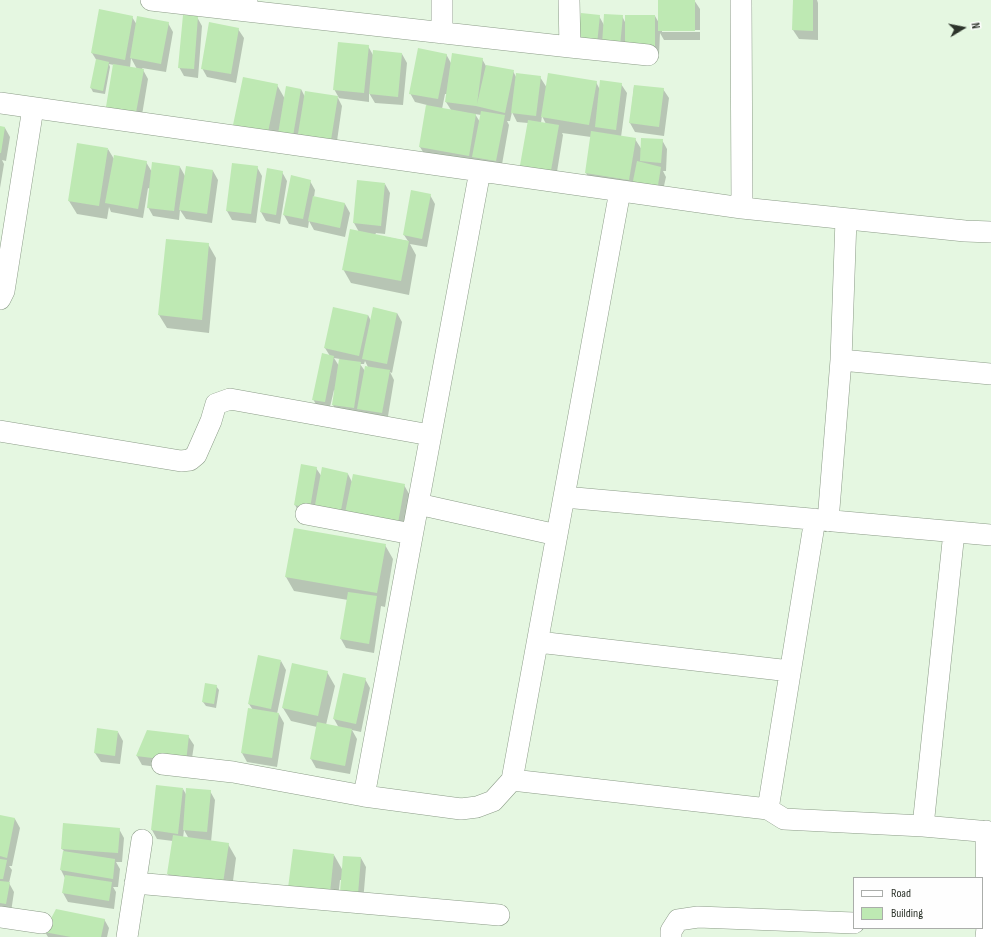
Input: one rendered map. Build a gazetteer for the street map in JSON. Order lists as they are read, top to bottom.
{
  "legend": ["Road", "Building"],
  "north": "right"
}
